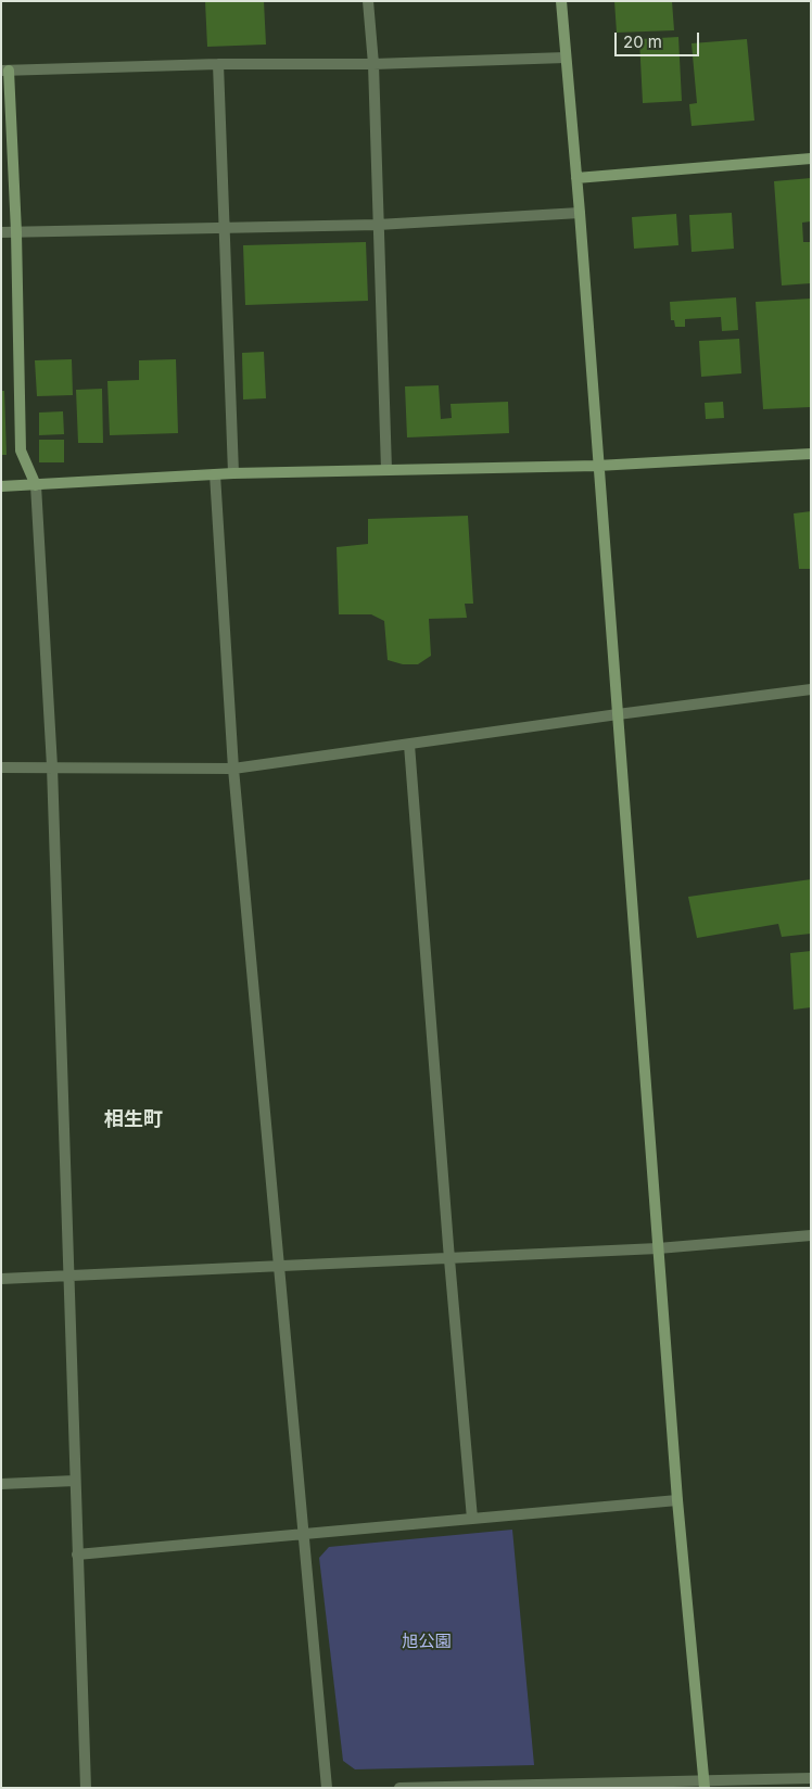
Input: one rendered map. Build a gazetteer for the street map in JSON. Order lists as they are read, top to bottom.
{
  "districts": ["相生町"],
  "parks": ["旭公園"],
  "scale_bar": "20 m"
}
